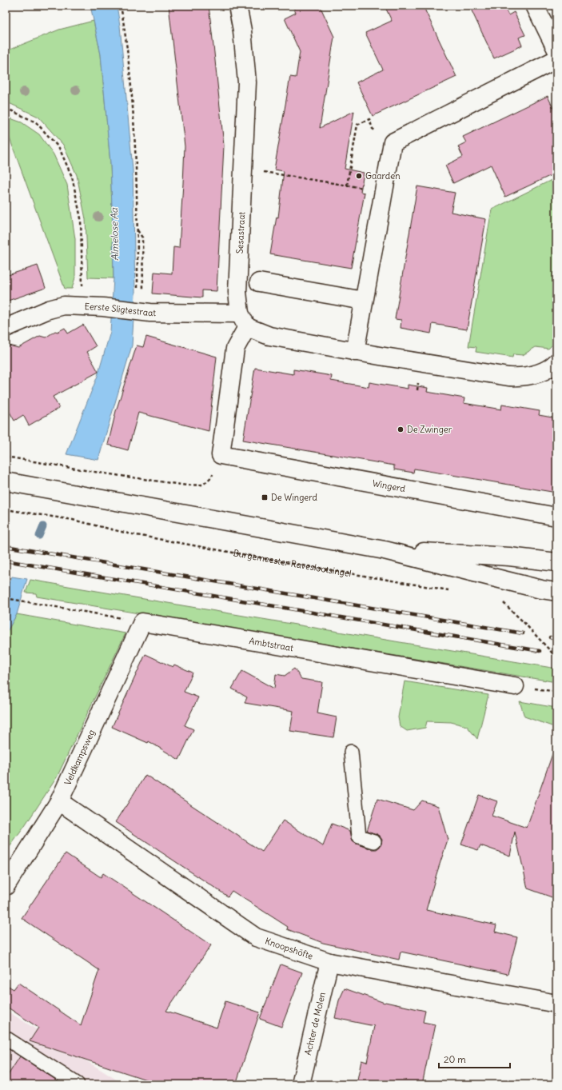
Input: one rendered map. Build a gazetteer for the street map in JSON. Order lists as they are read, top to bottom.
{
  "streets": {
    "street": [
      "Sesastraat",
      "Eerste Sligtestraat",
      "Wingerd",
      "Ambtstraat",
      "Veldkampsweg",
      "Knoopshöfte",
      "Achter de Molen"
    ],
    "path": ["Burgemeester Raveslootsingel"]
  },
  "crossings": [
    ["Sesastraat", "Eerste Sligtestraat"],
    ["Ambtstraat", "Veldkampsweg"],
    ["Veldkampsweg", "Knoopshöfte"],
    ["Knoopshöfte", "Achter de Molen"]
  ],
  "water": ["Almelose Aa"],
  "places": {
    "other": ["Gaarden", "De Zwinger"],
    "transit": ["De Wingerd"]
  },
  "scale_bar": "20 m"
}
